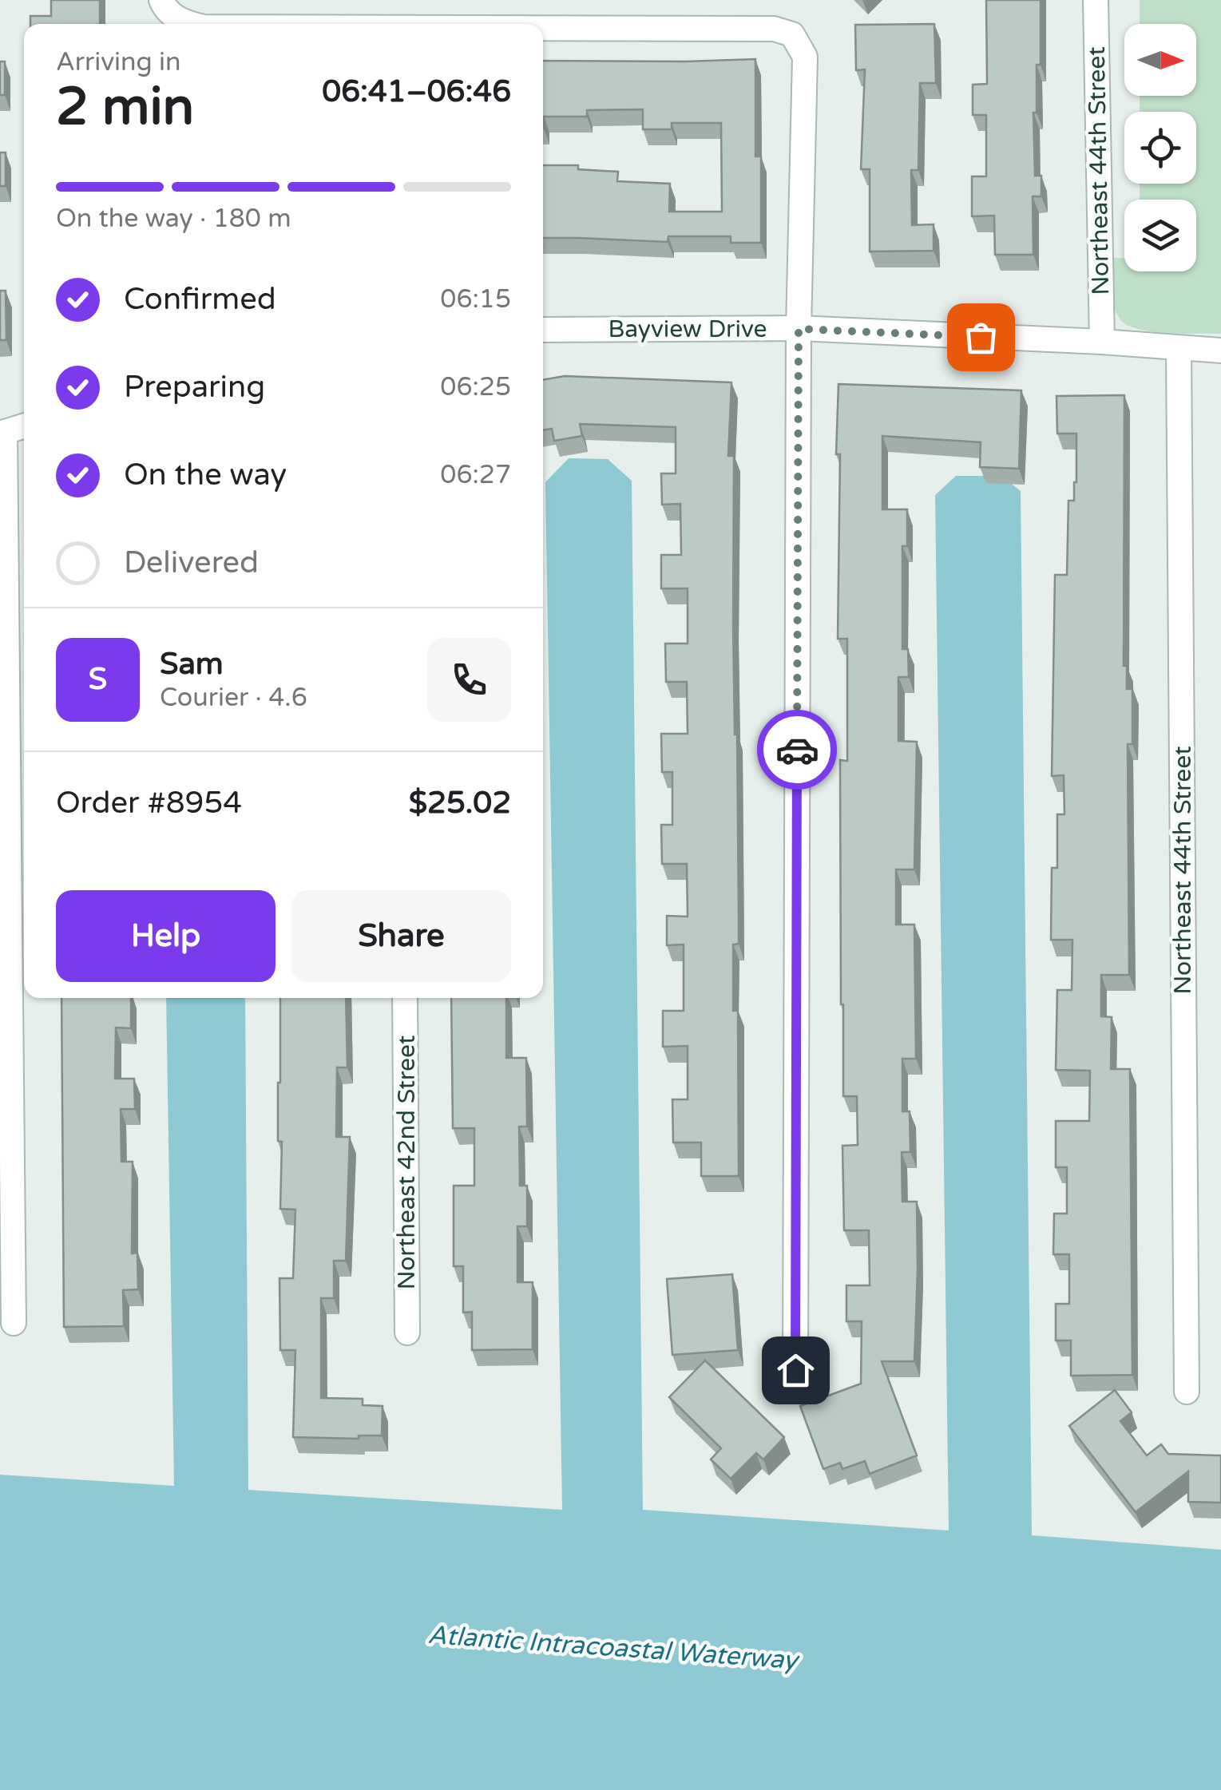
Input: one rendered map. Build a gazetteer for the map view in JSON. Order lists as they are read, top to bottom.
{
  "streets": {
    "street": ["Northeast 44th Street", "Bayview Drive", "Northeast 42nd Street"]
  },
  "crossings": [
    ["Northeast 44th Street", "Bayview Drive"]
  ],
  "water": ["Atlantic Intracoastal Waterway"],
  "north": "right",
  "page": {
    "heading": ["2 min", "Arriving in", "06:41–06:46"],
    "panel": [
      "Sam",
      "Courier · 4.6",
      "Order #8954",
      "$25.02"
    ],
    "bar": "On the way · 180 m",
    "list": [
      ["Confirmed", "06:15"],
      ["Preparing", "06:25"],
      ["On the way", "06:27"],
      "Delivered"
    ],
    "round": "S",
    "buttons": ["Help", "Share"]
  }
}
